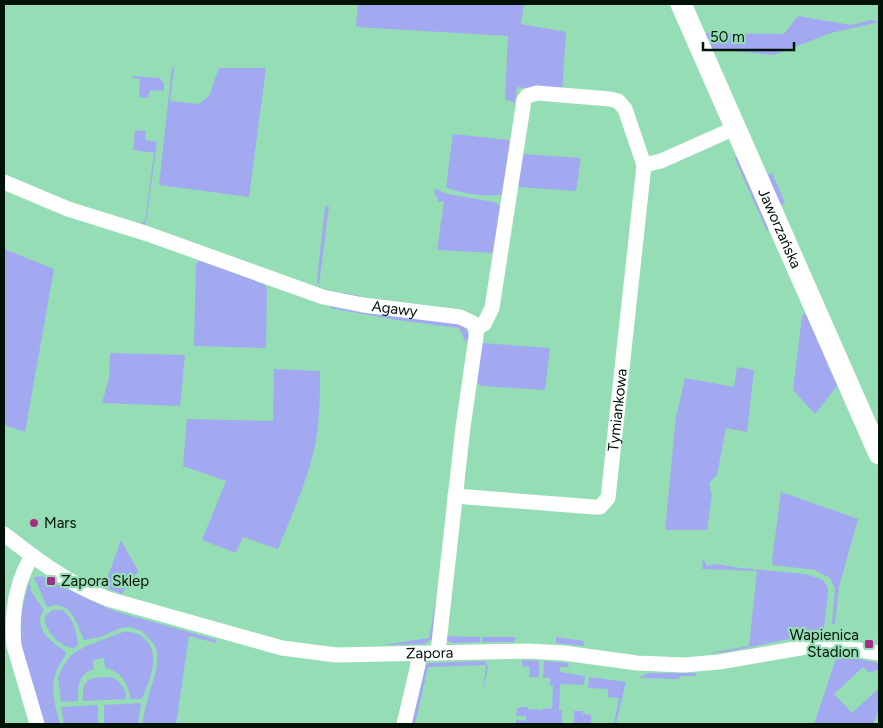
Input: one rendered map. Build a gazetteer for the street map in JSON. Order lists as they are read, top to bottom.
{
  "streets": {
    "street": [
      "Jaworzańska",
      "Agawy",
      "Tymiankowa",
      "Zapora"
    ]
  },
  "crossings": [
    ["Agawy", "Tymiankowa"]
  ],
  "places": {
    "other": ["Mars"],
    "transit": ["Zapora Sklep", "Wapienica Stadion"]
  },
  "scale_bar": "50 m"
}
